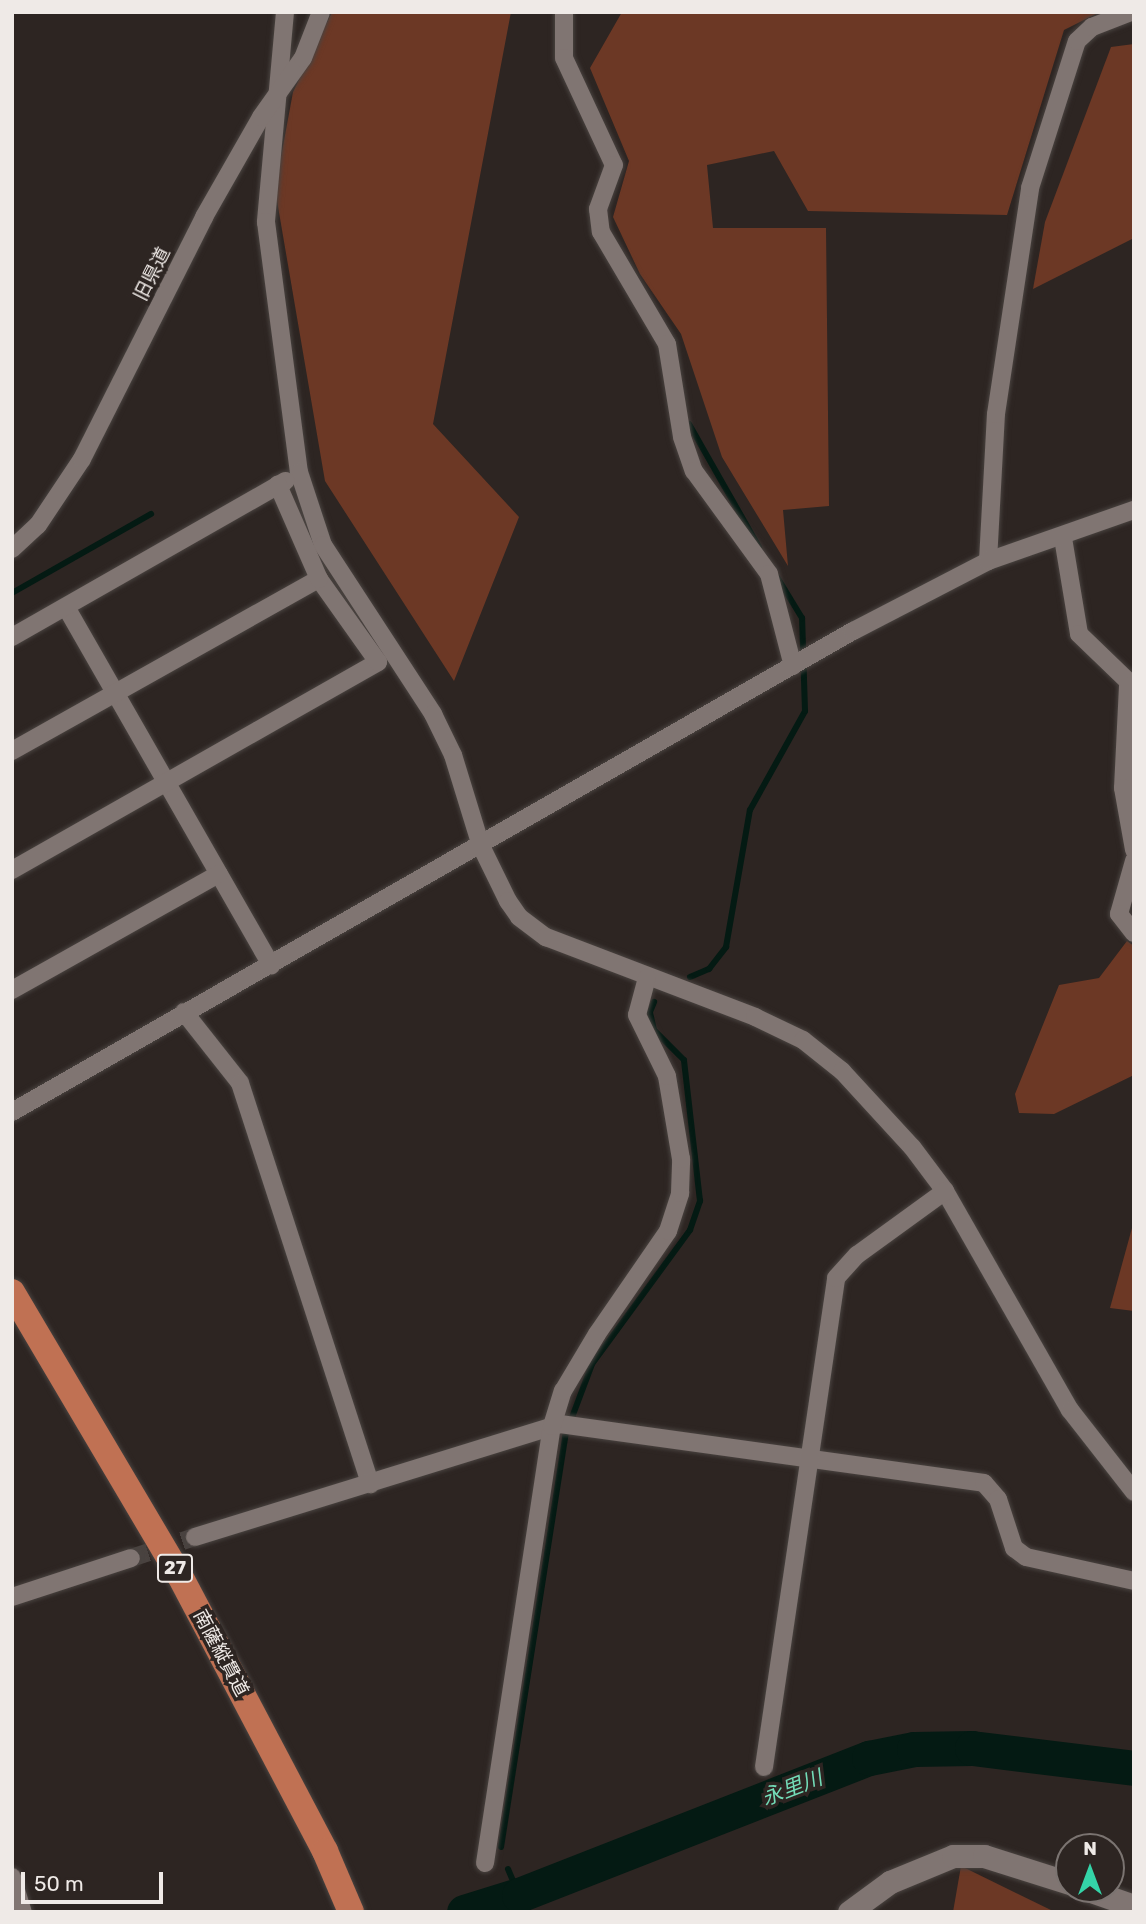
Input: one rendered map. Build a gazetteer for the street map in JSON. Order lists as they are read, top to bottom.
{
  "streets": {
    "main road": ["27", "南薩縦貫道"],
    "street": ["旧県道"]
  },
  "water": ["永里川"],
  "scale_bar": "50 m",
  "north": "top"
}
